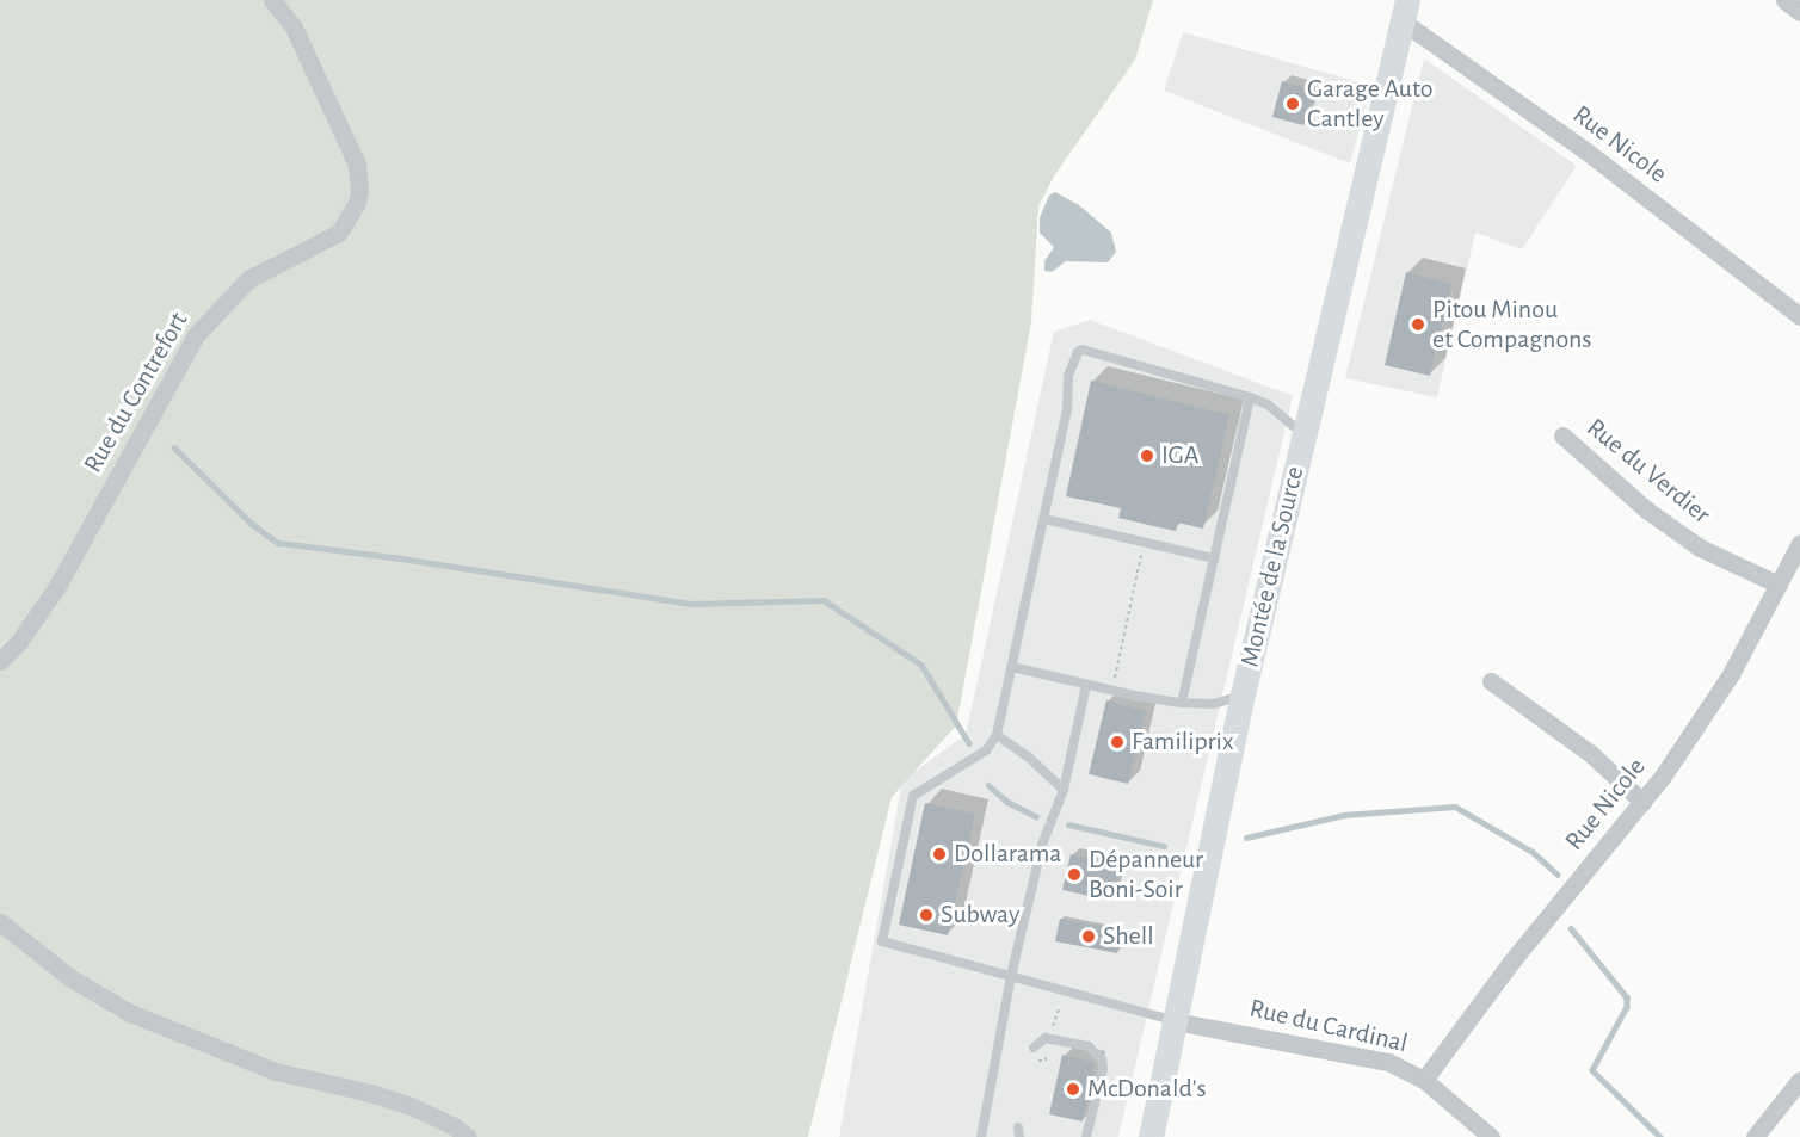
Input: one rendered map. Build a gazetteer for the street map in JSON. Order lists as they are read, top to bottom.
{
  "streets": {
    "main road": ["Montée de la Source"],
    "street": [
      "Rue Nicole",
      "Rue du Contrefort",
      "Rue du Verdier",
      "Rue du Cardinal"
    ]
  },
  "crossings": [
    ["Rue Nicole", "Rue du Verdier"],
    ["Rue Nicole", "Montée de la Source"],
    ["Rue Nicole", "Rue du Cardinal"],
    ["Montée de la Source", "Rue du Cardinal"]
  ],
  "places": [
    "Garage Auto Cantley",
    "Pitou Minou et Compagnons",
    "IGA",
    "Familiprix",
    "Dollarama",
    "Dépanneur Boni-Soir",
    "Subway",
    "Shell",
    "McDonald's"
  ]
}
